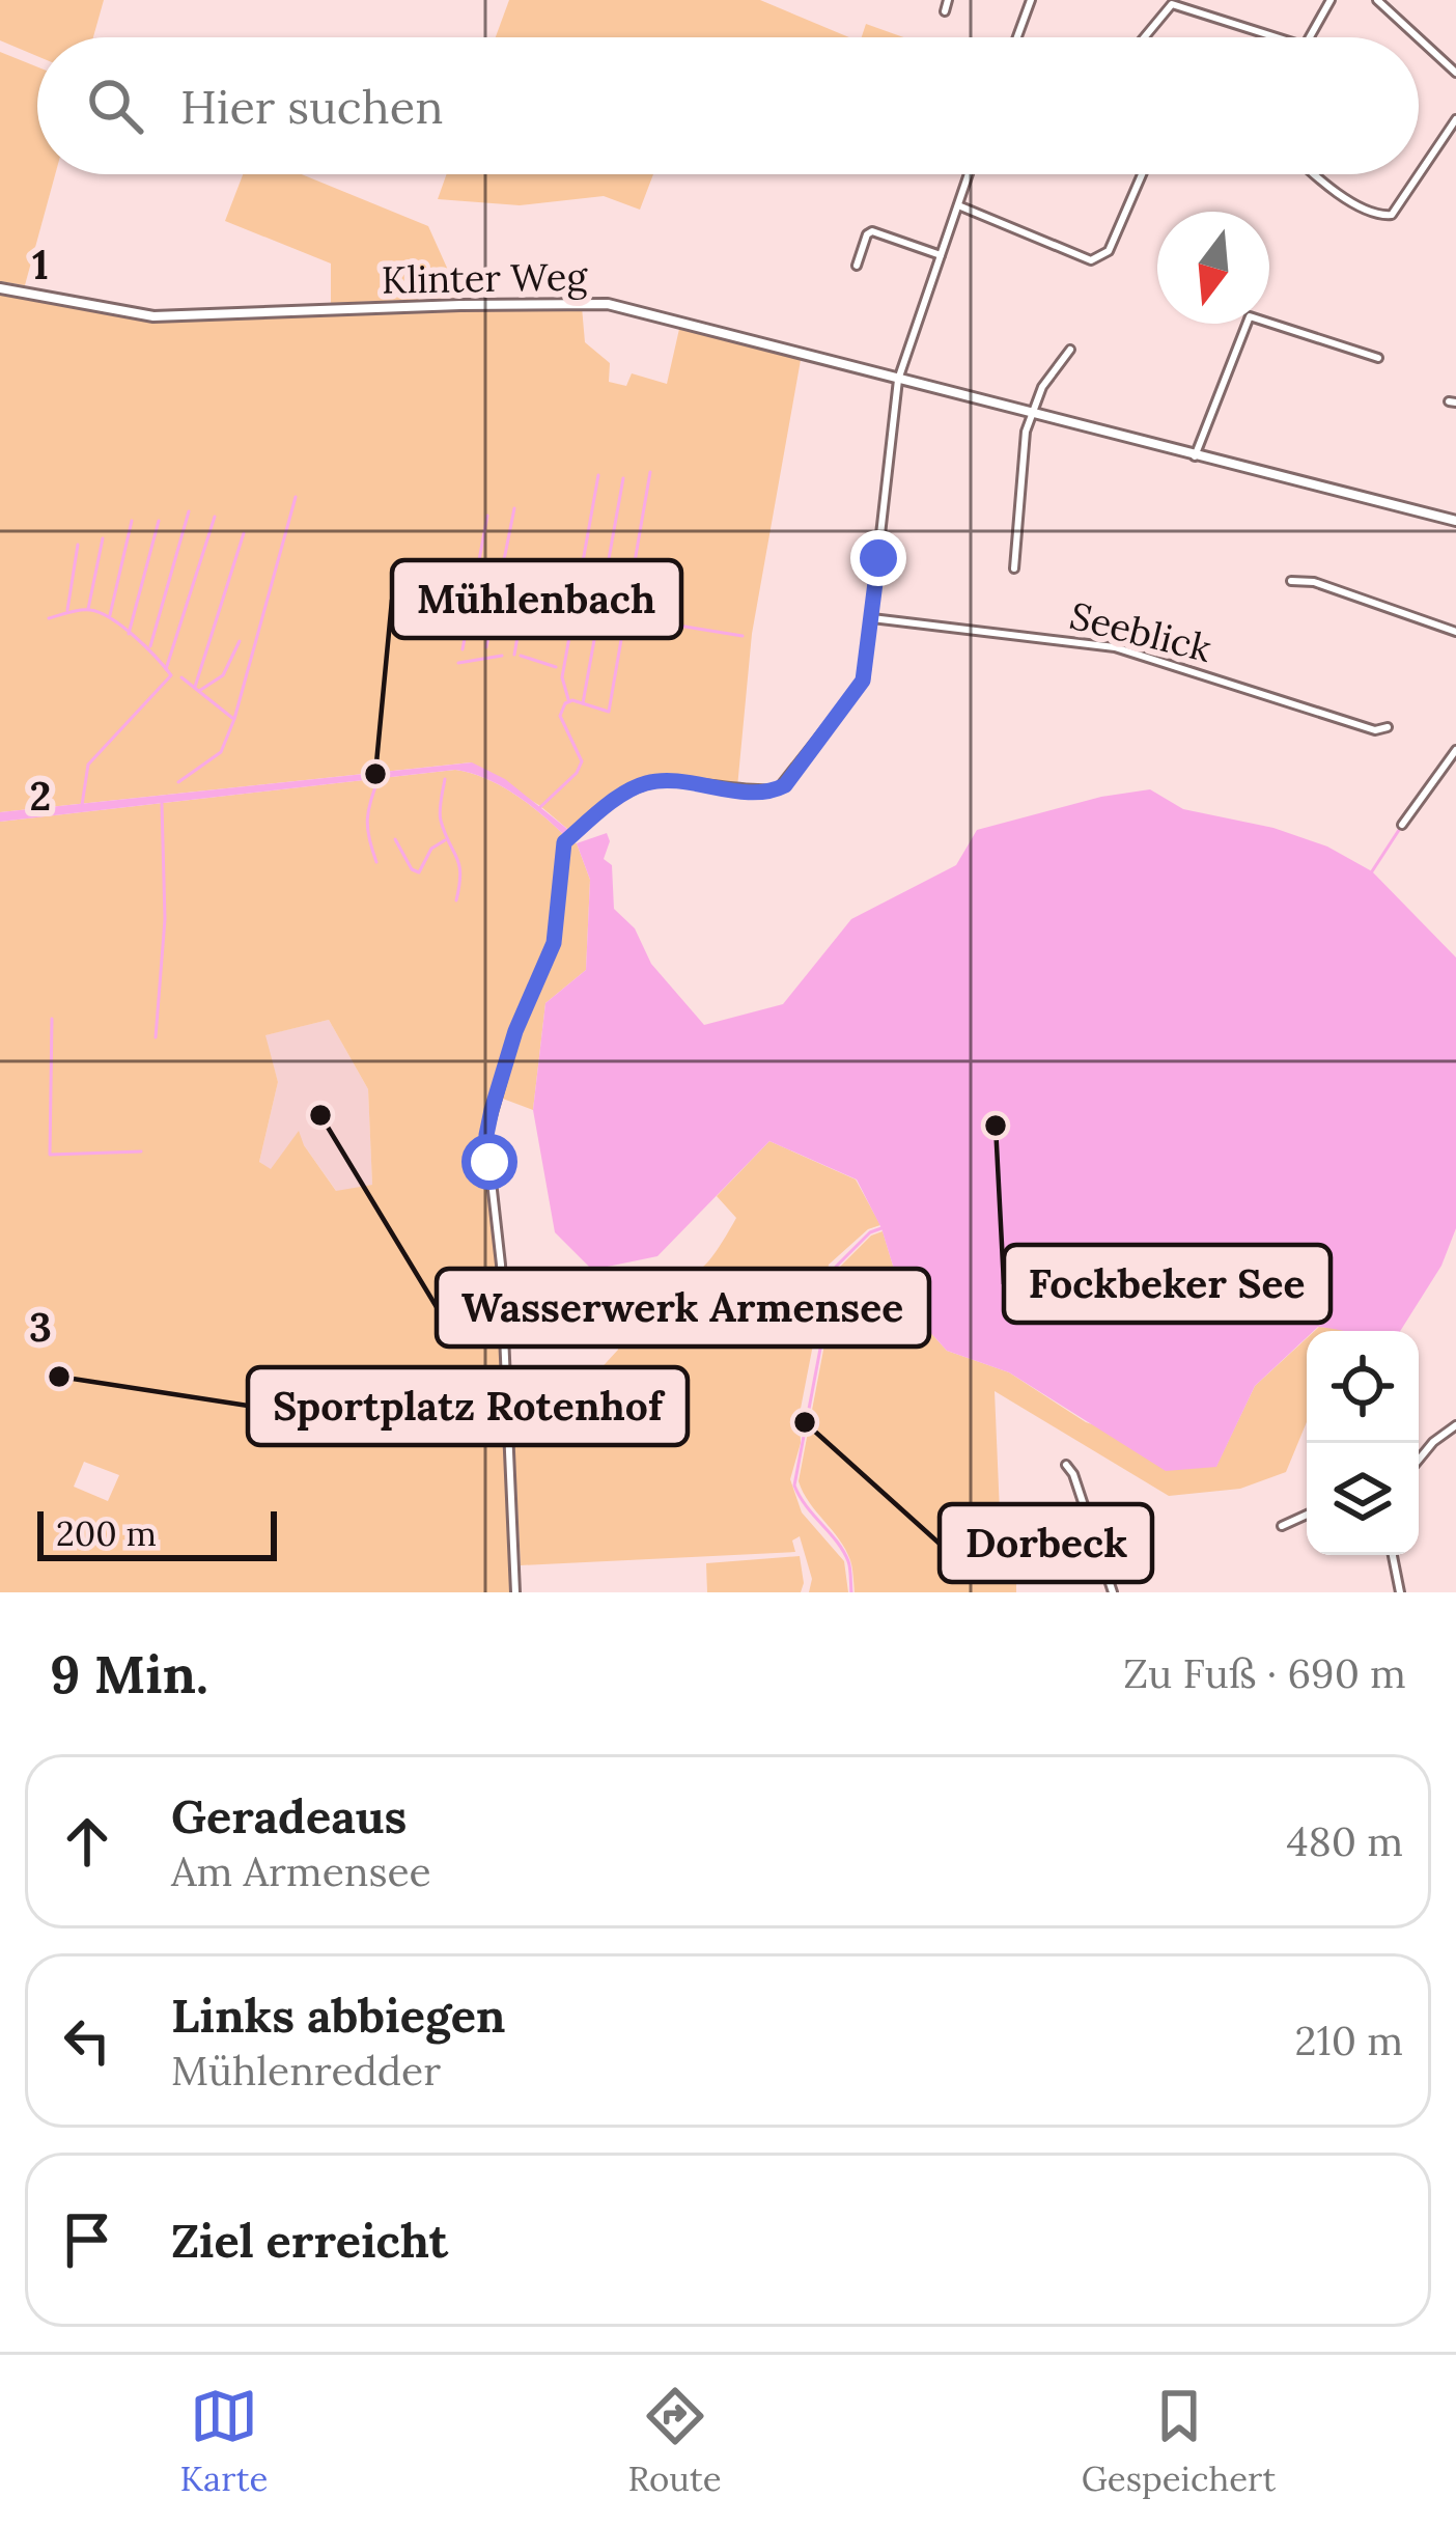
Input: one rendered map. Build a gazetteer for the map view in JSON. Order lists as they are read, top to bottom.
{
  "streets": {
    "street": ["Klinter Weg", "Seeblick"]
  },
  "places": [
    "Mühlenbach",
    "Wasserwerk Armensee",
    "Fockbeker See",
    "Sportplatz Rotenhof",
    "Dorbeck"
  ],
  "scale_bar": "200 m",
  "north": "bottom",
  "page": {
    "search": "Hier suchen",
    "scale": "200 m",
    "heading": ["9 Min.", "Zu Fuß · 690 m"],
    "list": [
      ["Geradeaus", "Am Armensee", "480 m"],
      ["Links abbiegen", "Mühlenredder", "210 m"],
      "Ziel erreicht"
    ],
    "nav": ["Karte", "Route", "Gespeichert"]
  },
  "grid": {
    "rows": ["1", "2", "3"]
  }
}
